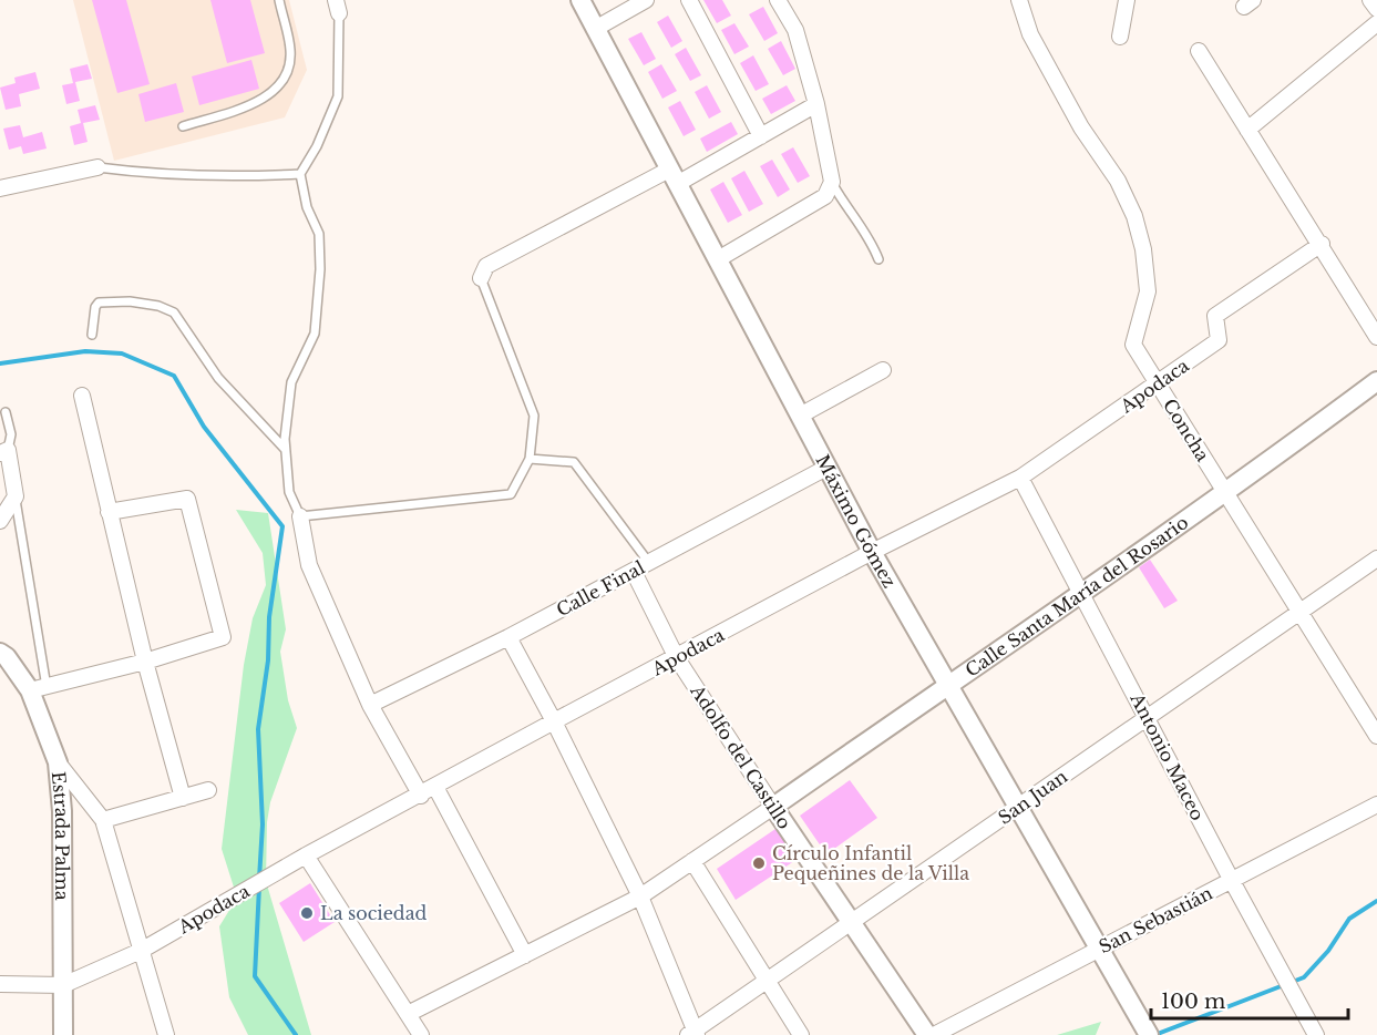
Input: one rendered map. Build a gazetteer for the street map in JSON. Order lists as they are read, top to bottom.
{
  "streets": {
    "street": [
      "Apodaca",
      "Concha",
      "Máximo Gómez",
      "Calle Final",
      "Calle Santa María del Rosario",
      "Adolfo del Castillo",
      "Antonio Maceo",
      "San Juan",
      "Estrada Palma",
      "San Sebastián"
    ]
  },
  "crossings": [
    ["Apodaca", "Concha"],
    ["Apodaca", "Máximo Gómez"],
    ["Apodaca", "Adolfo del Castillo"],
    ["Apodaca", "Antonio Maceo"],
    ["Apodaca", "Estrada Palma"],
    ["Concha", "Calle Santa María del Rosario"],
    ["Concha", "San Juan"],
    ["Máximo Gómez", "Calle Final"],
    ["Máximo Gómez", "Calle Santa María del Rosario"],
    ["Máximo Gómez", "San Juan"],
    ["Máximo Gómez", "San Sebastián"],
    ["Calle Final", "Adolfo del Castillo"],
    ["Calle Santa María del Rosario", "Adolfo del Castillo"],
    ["Calle Santa María del Rosario", "Antonio Maceo"],
    ["Adolfo del Castillo", "San Juan"],
    ["Antonio Maceo", "San Juan"],
    ["Antonio Maceo", "San Sebastián"]
  ],
  "places": ["Círculo Infantil Pequeñines de la Villa", "La sociedad"],
  "scale_bar": "100 m"
}
